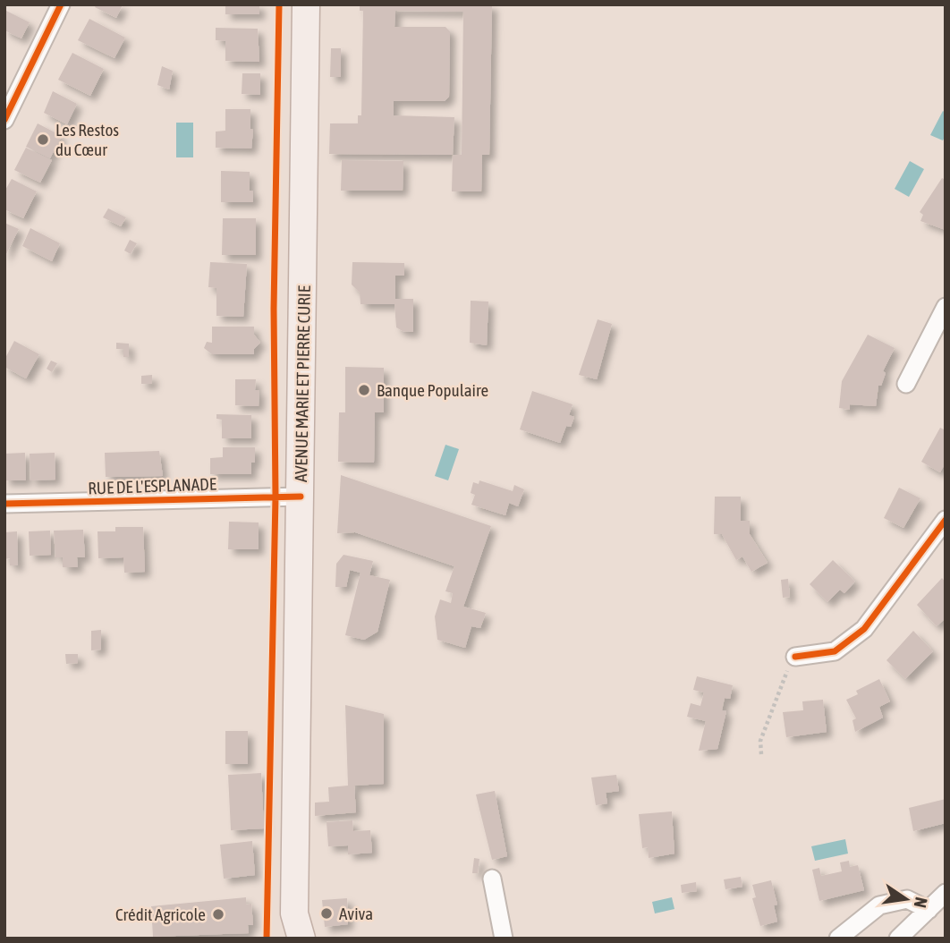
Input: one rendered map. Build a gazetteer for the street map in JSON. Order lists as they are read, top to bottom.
{
  "streets": {
    "main road": ["AVENUE MARIE ET PIERRE CURIE"],
    "street": ["RUE DE L'ESPLANADE"]
  },
  "crossings": [
    ["AVENUE MARIE ET PIERRE CURIE", "RUE DE L'ESPLANADE"]
  ],
  "places": [
    "Les Restos du Cœur",
    "Banque Populaire",
    "Aviva",
    "Crédit Agricole"
  ],
  "north": "right"
}
